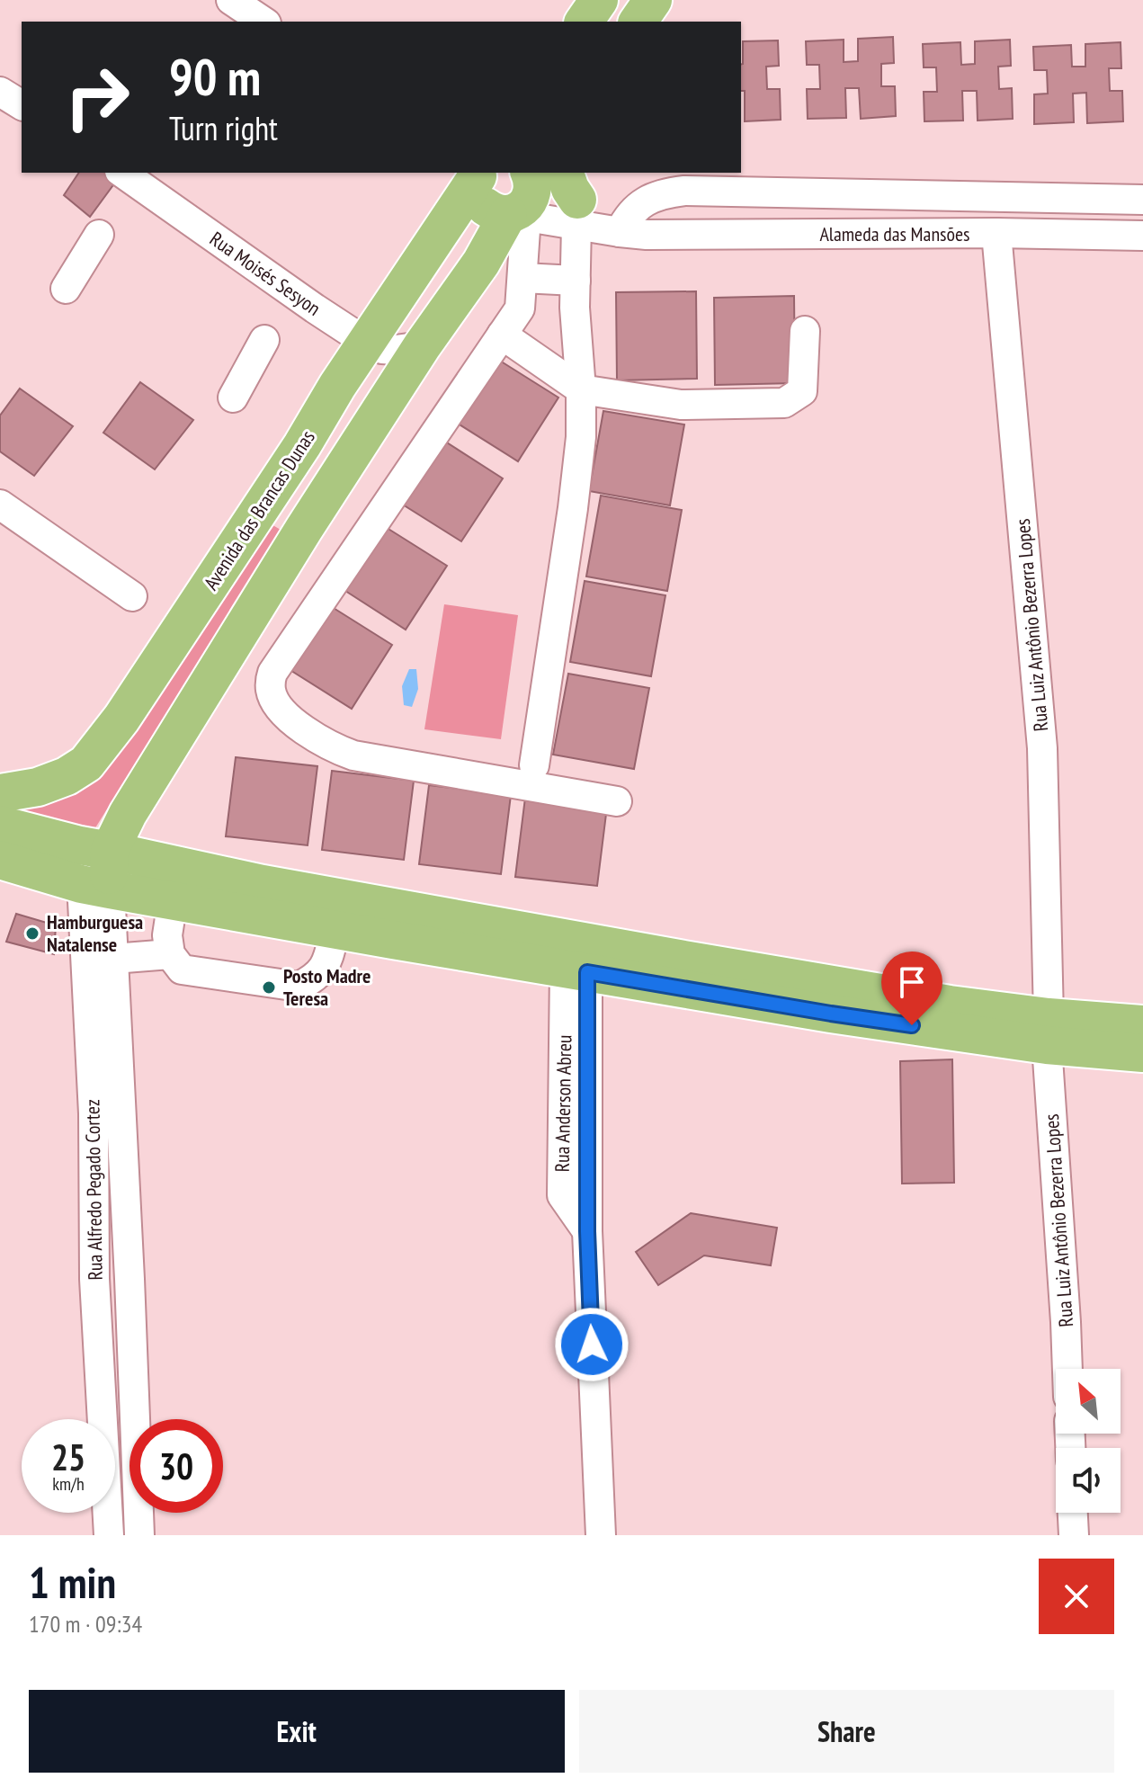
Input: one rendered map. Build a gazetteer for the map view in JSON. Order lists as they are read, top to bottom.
{
  "streets": {
    "main road": ["Avenida das Brancas Dunas", "Rua Alfredo Pegado Cortez"],
    "street": [
      "Alameda das Mansões",
      "Rua Moisés Sesyon",
      "Rua Luiz Antônio Bezerra Lopes",
      "Rua Anderson Abreu"
    ]
  },
  "crossings": [
    ["Alameda das Mansões", "Rua Luiz Antônio Bezerra Lopes"],
    ["Rua Moisés Sesyon", "Avenida das Brancas Dunas"]
  ],
  "places": ["Hamburguesa Natalense", "Posto Madre Teresa"],
  "north": "top left",
  "page": {
    "turn": ["90 m", "Turn right"],
    "speed": "25 km/h",
    "limit": "30",
    "heading": ["1 min", "170 m · 09:34"],
    "buttons": ["Exit", "Share"]
  }
}
